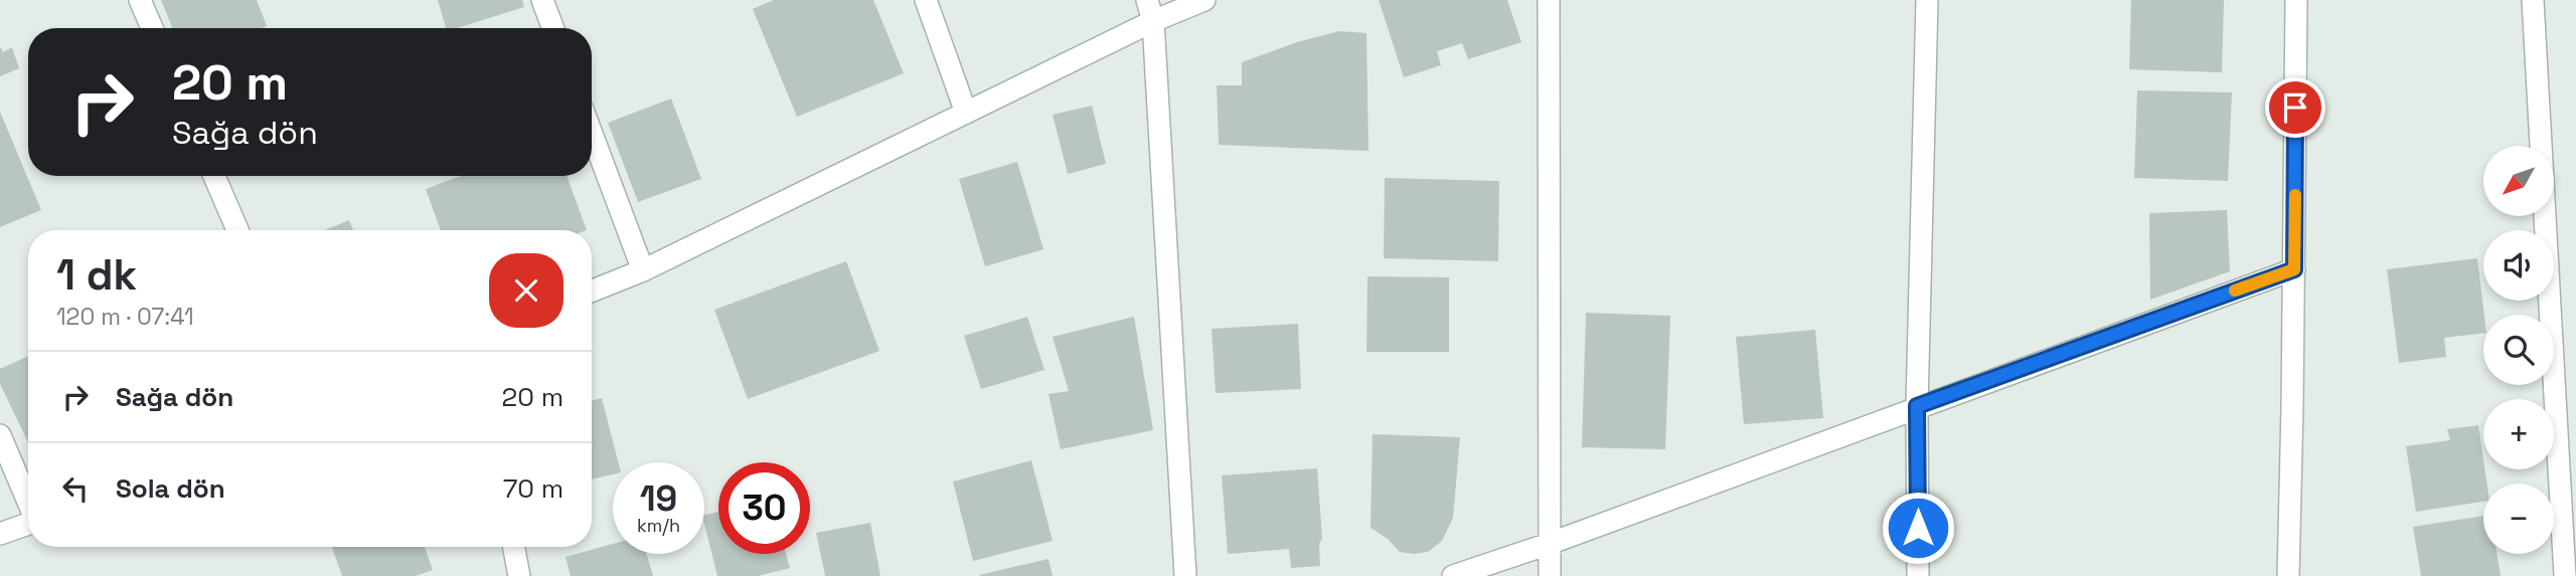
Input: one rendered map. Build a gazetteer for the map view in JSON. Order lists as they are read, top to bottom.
{
  "north": "bottom left",
  "page": {
    "turn": ["20 m", "Sağa dön"],
    "map_buttons": ["+", "−"],
    "heading": ["1 dk", "120 m · 07:41"],
    "list": [
      {
        "name": "Sağa dön",
        "value": "20 m"
      },
      {
        "name": "Sola dön",
        "value": "70 m"
      }
    ],
    "speed": "19 km/h",
    "limit": "30"
  }
}
